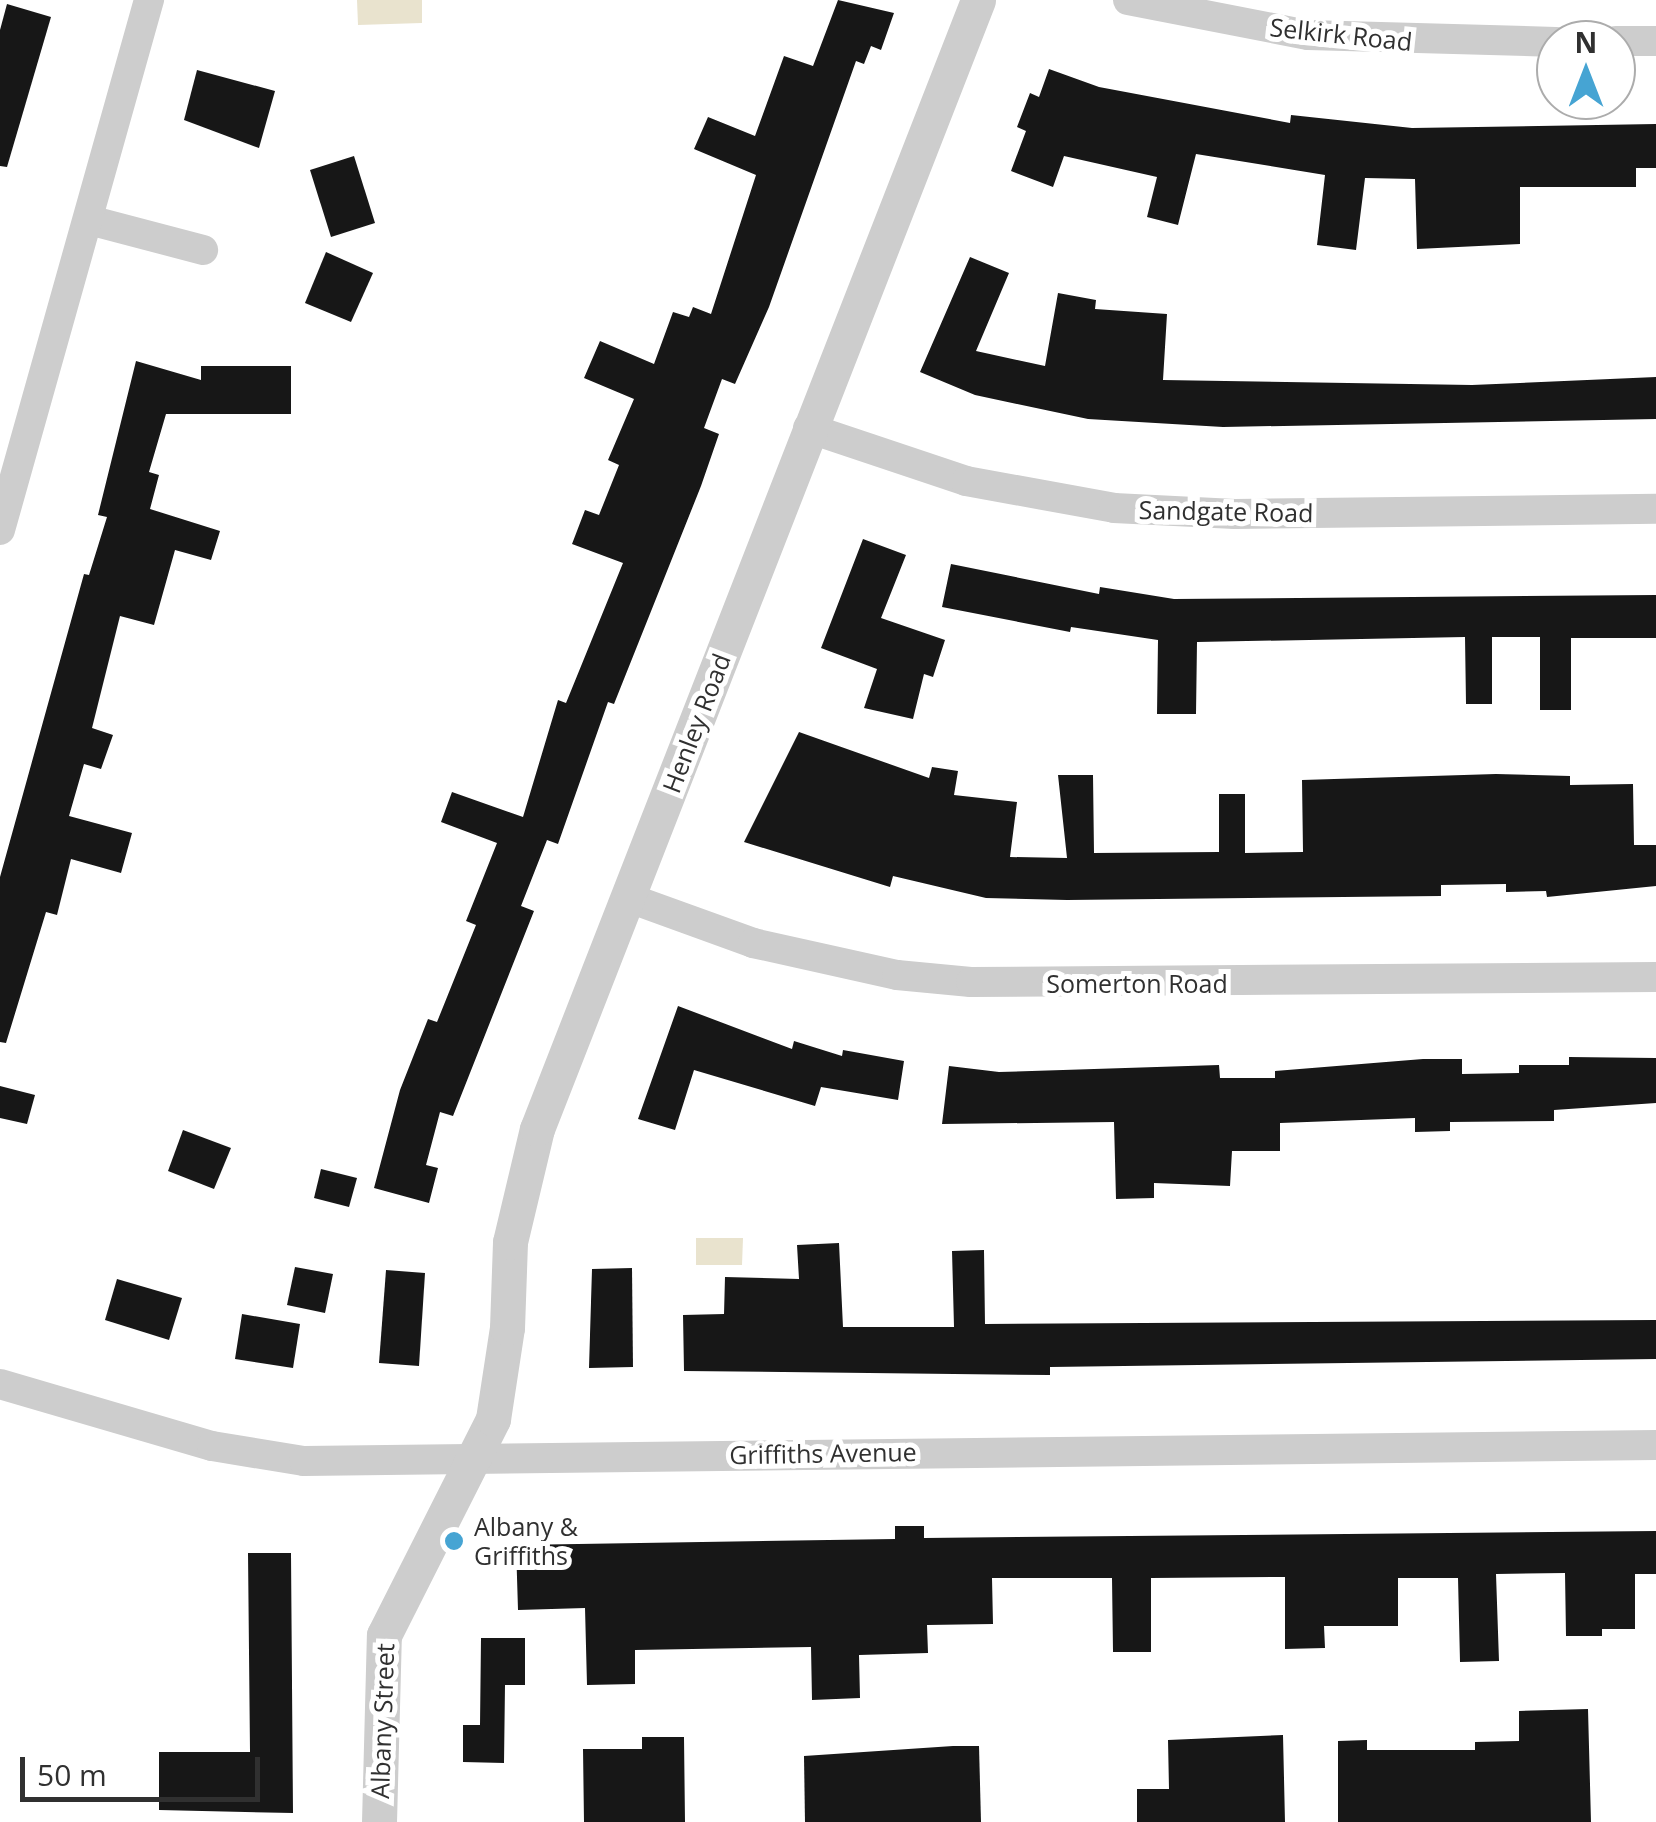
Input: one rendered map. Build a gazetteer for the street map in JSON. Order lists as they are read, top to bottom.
{
  "streets": {
    "street": [
      "Selkirk Road",
      "Sandgate Road",
      "Henley Road",
      "Somerton Road",
      "Griffiths Avenue",
      "Albany Street"
    ]
  },
  "crossings": [
    ["Sandgate Road", "Henley Road"],
    ["Henley Road", "Somerton Road"],
    ["Henley Road", "Griffiths Avenue"],
    ["Henley Road", "Albany Street"],
    ["Griffiths Avenue", "Albany Street"]
  ],
  "places": ["Albany & Griffiths"],
  "scale_bar": "50 m",
  "north": "top"
}
